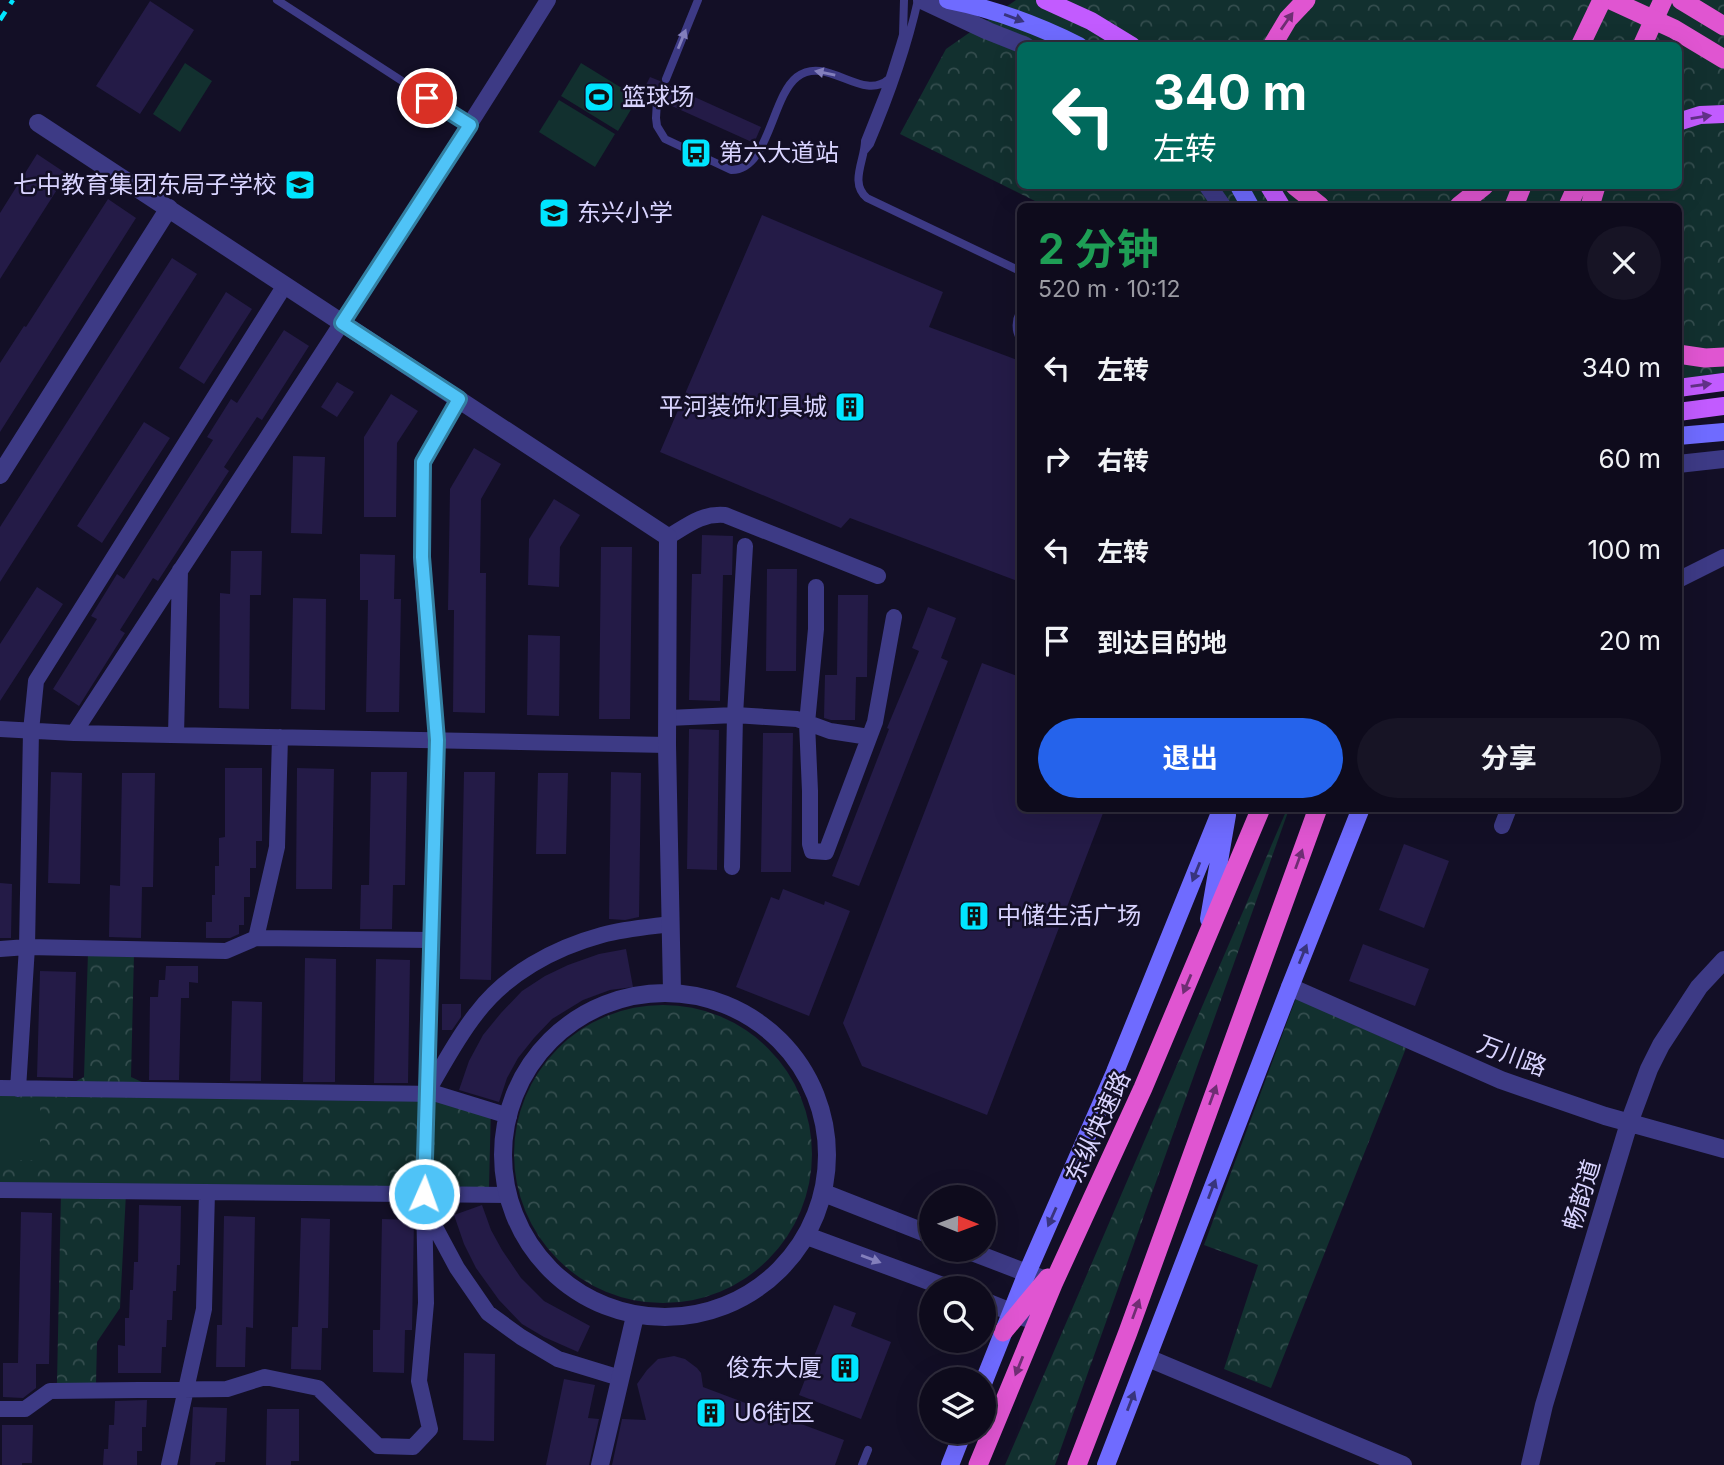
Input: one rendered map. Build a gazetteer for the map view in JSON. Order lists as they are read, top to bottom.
{
  "streets": {
    "highway": ["东纵快速路"],
    "street": ["万川路", "畅韵道"]
  },
  "crossings": [
    ["万川路", "畅韵道"]
  ],
  "places": {
    "sports": ["篮球场"],
    "bus stop": ["第六大道站"],
    "school or university": ["七中教育集团东局子学校", "东兴小学"],
    "building": [
      "平河装饰灯具城",
      "中储生活广场",
      "俊东大厦",
      "U6街区"
    ]
  },
  "north": "right",
  "page": {
    "turn": ["340 m", "左转"],
    "heading": ["2 分钟", "520 m · 10:12"],
    "list": [
      {
        "name": "左转",
        "value": "340 m"
      },
      {
        "name": "右转",
        "value": "60 m"
      },
      {
        "name": "左转",
        "value": "100 m"
      },
      {
        "name": "到达目的地",
        "value": "20 m"
      }
    ],
    "buttons": ["退出", "分享"]
  }
}
